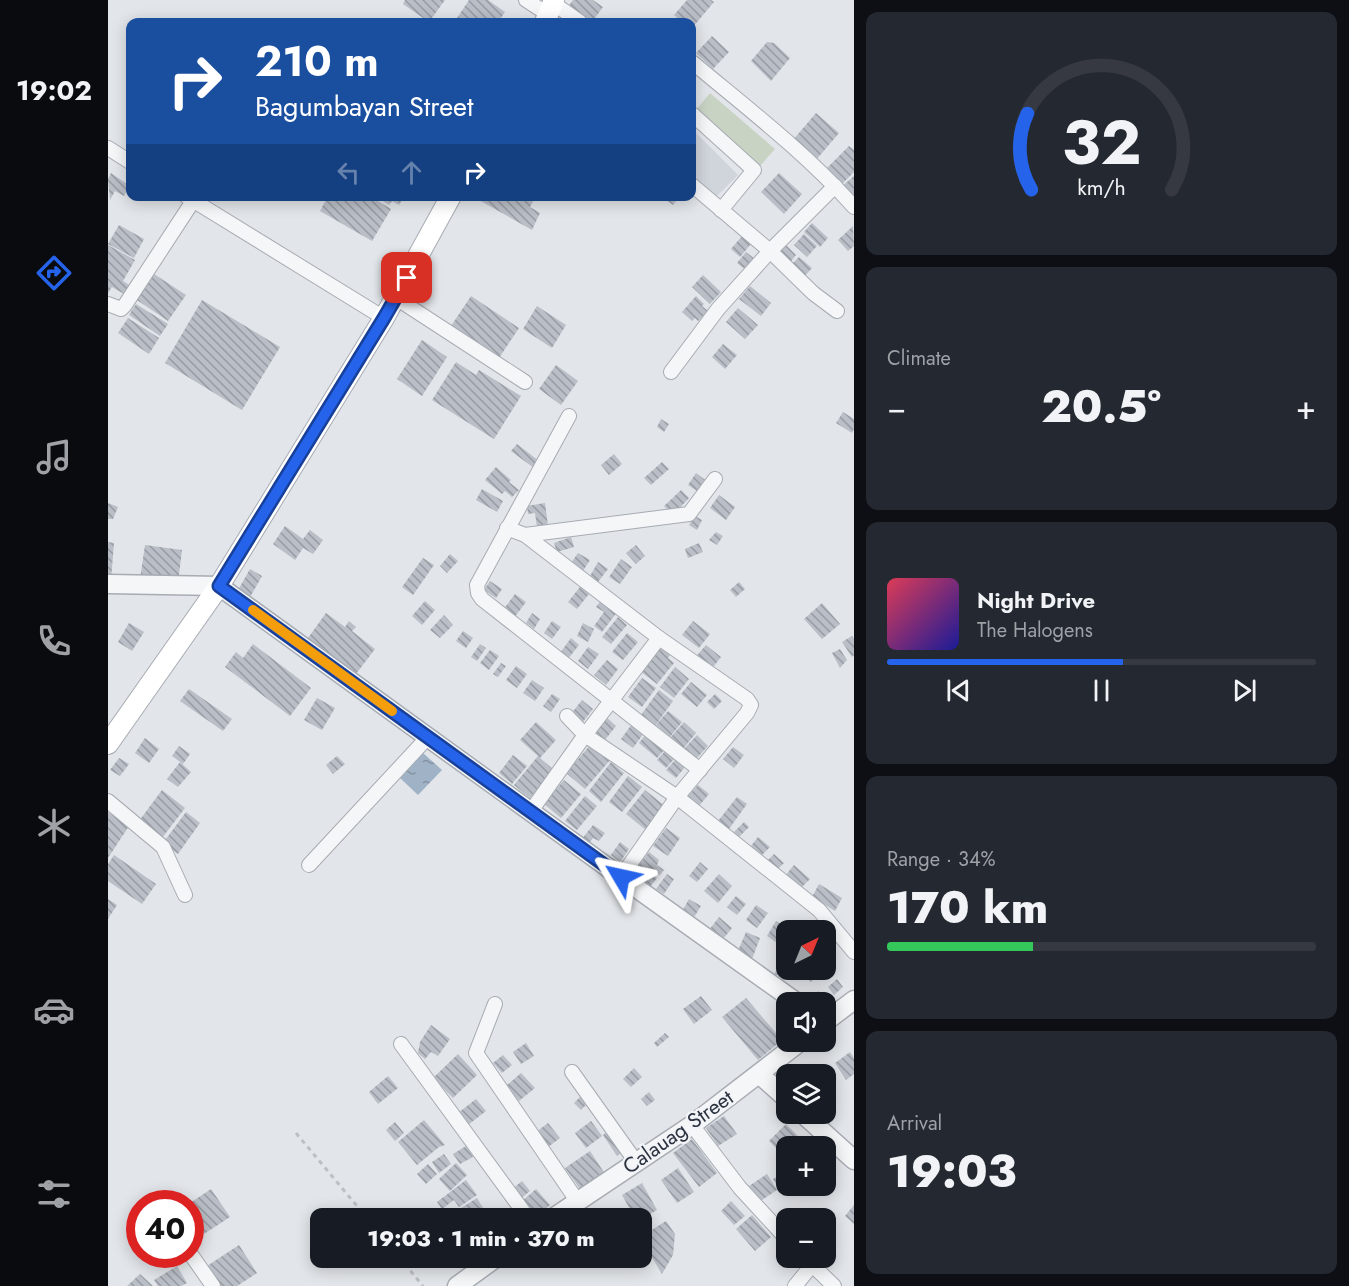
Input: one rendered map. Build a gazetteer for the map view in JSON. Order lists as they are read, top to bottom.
{
  "streets": {
    "street": ["Calauag Street"]
  },
  "north": "top right",
  "page": {
    "tabs": "19:02",
    "turn": ["210 m", "Bagumbayan Street"],
    "tile": [
      "Climate",
      ["Range · 34%", "170 km"],
      ["Arrival", "19:03"]
    ],
    "heat": ["−", "20.5°", "+"],
    "song": ["Night Drive", "The Halogens"],
    "map_buttons": ["+", "−"],
    "limit": "40",
    "trip": "19:03 · 1 min · 370 m",
    "gauge": ["32", "km/h"]
  }
}
